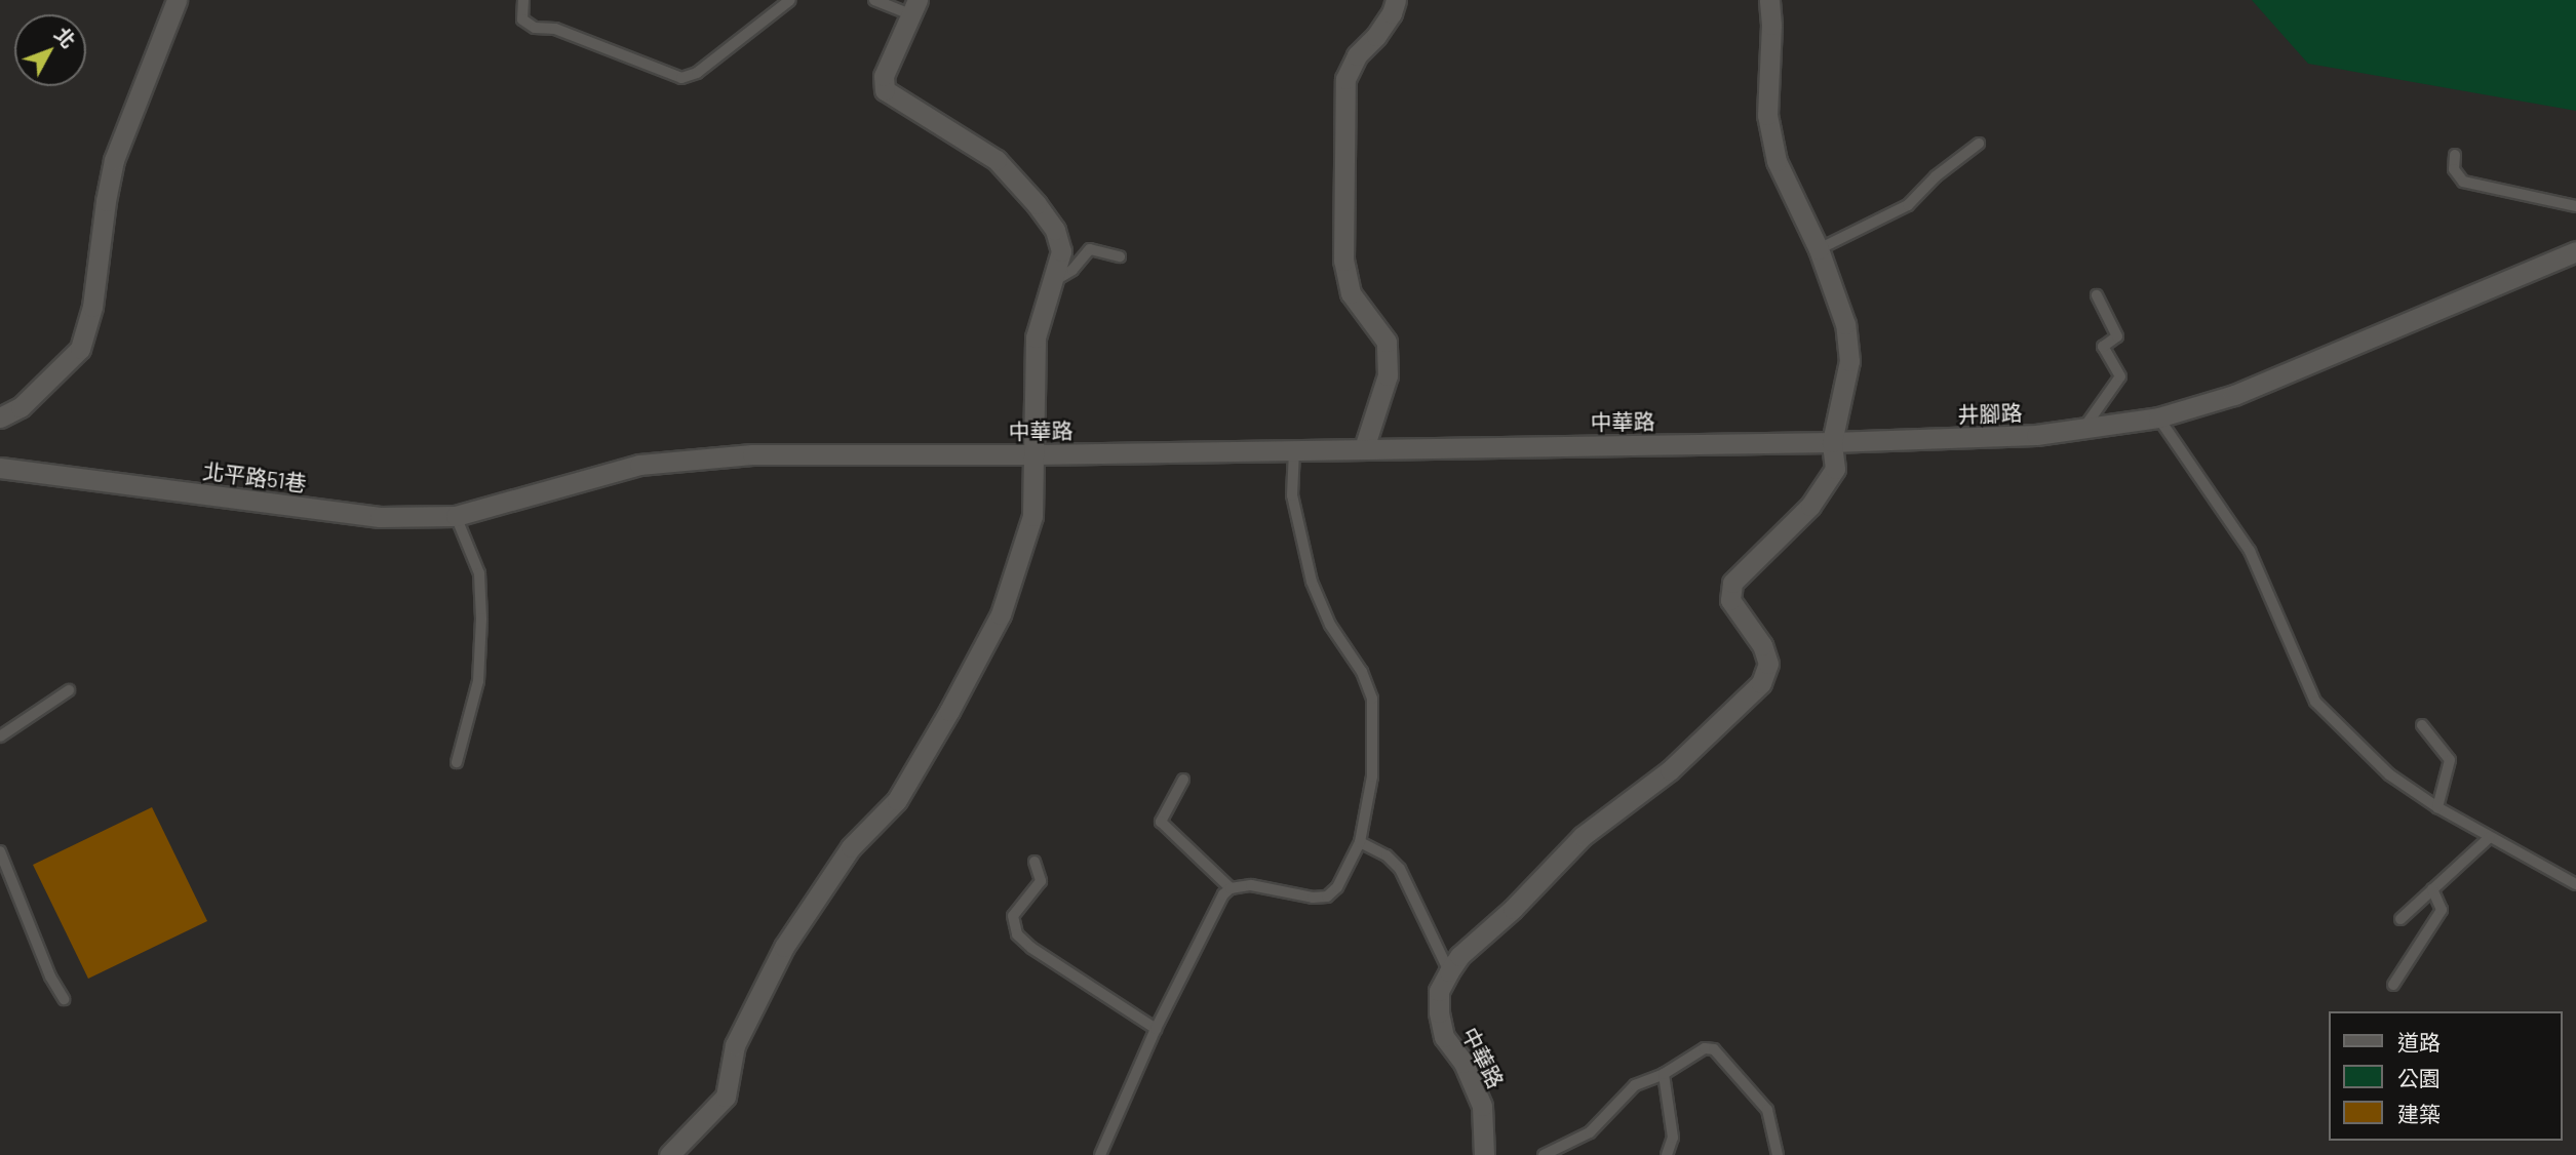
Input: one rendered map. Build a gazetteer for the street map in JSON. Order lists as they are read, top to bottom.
{
  "streets": {
    "street": ["井腳路", "中華路", "北平路51巷"]
  },
  "crossings": [
    ["井腳路", "中華路"],
    ["中華路", "北平路51巷"]
  ],
  "legend": ["道路", "公園", "建築"],
  "north": "top right"
}
